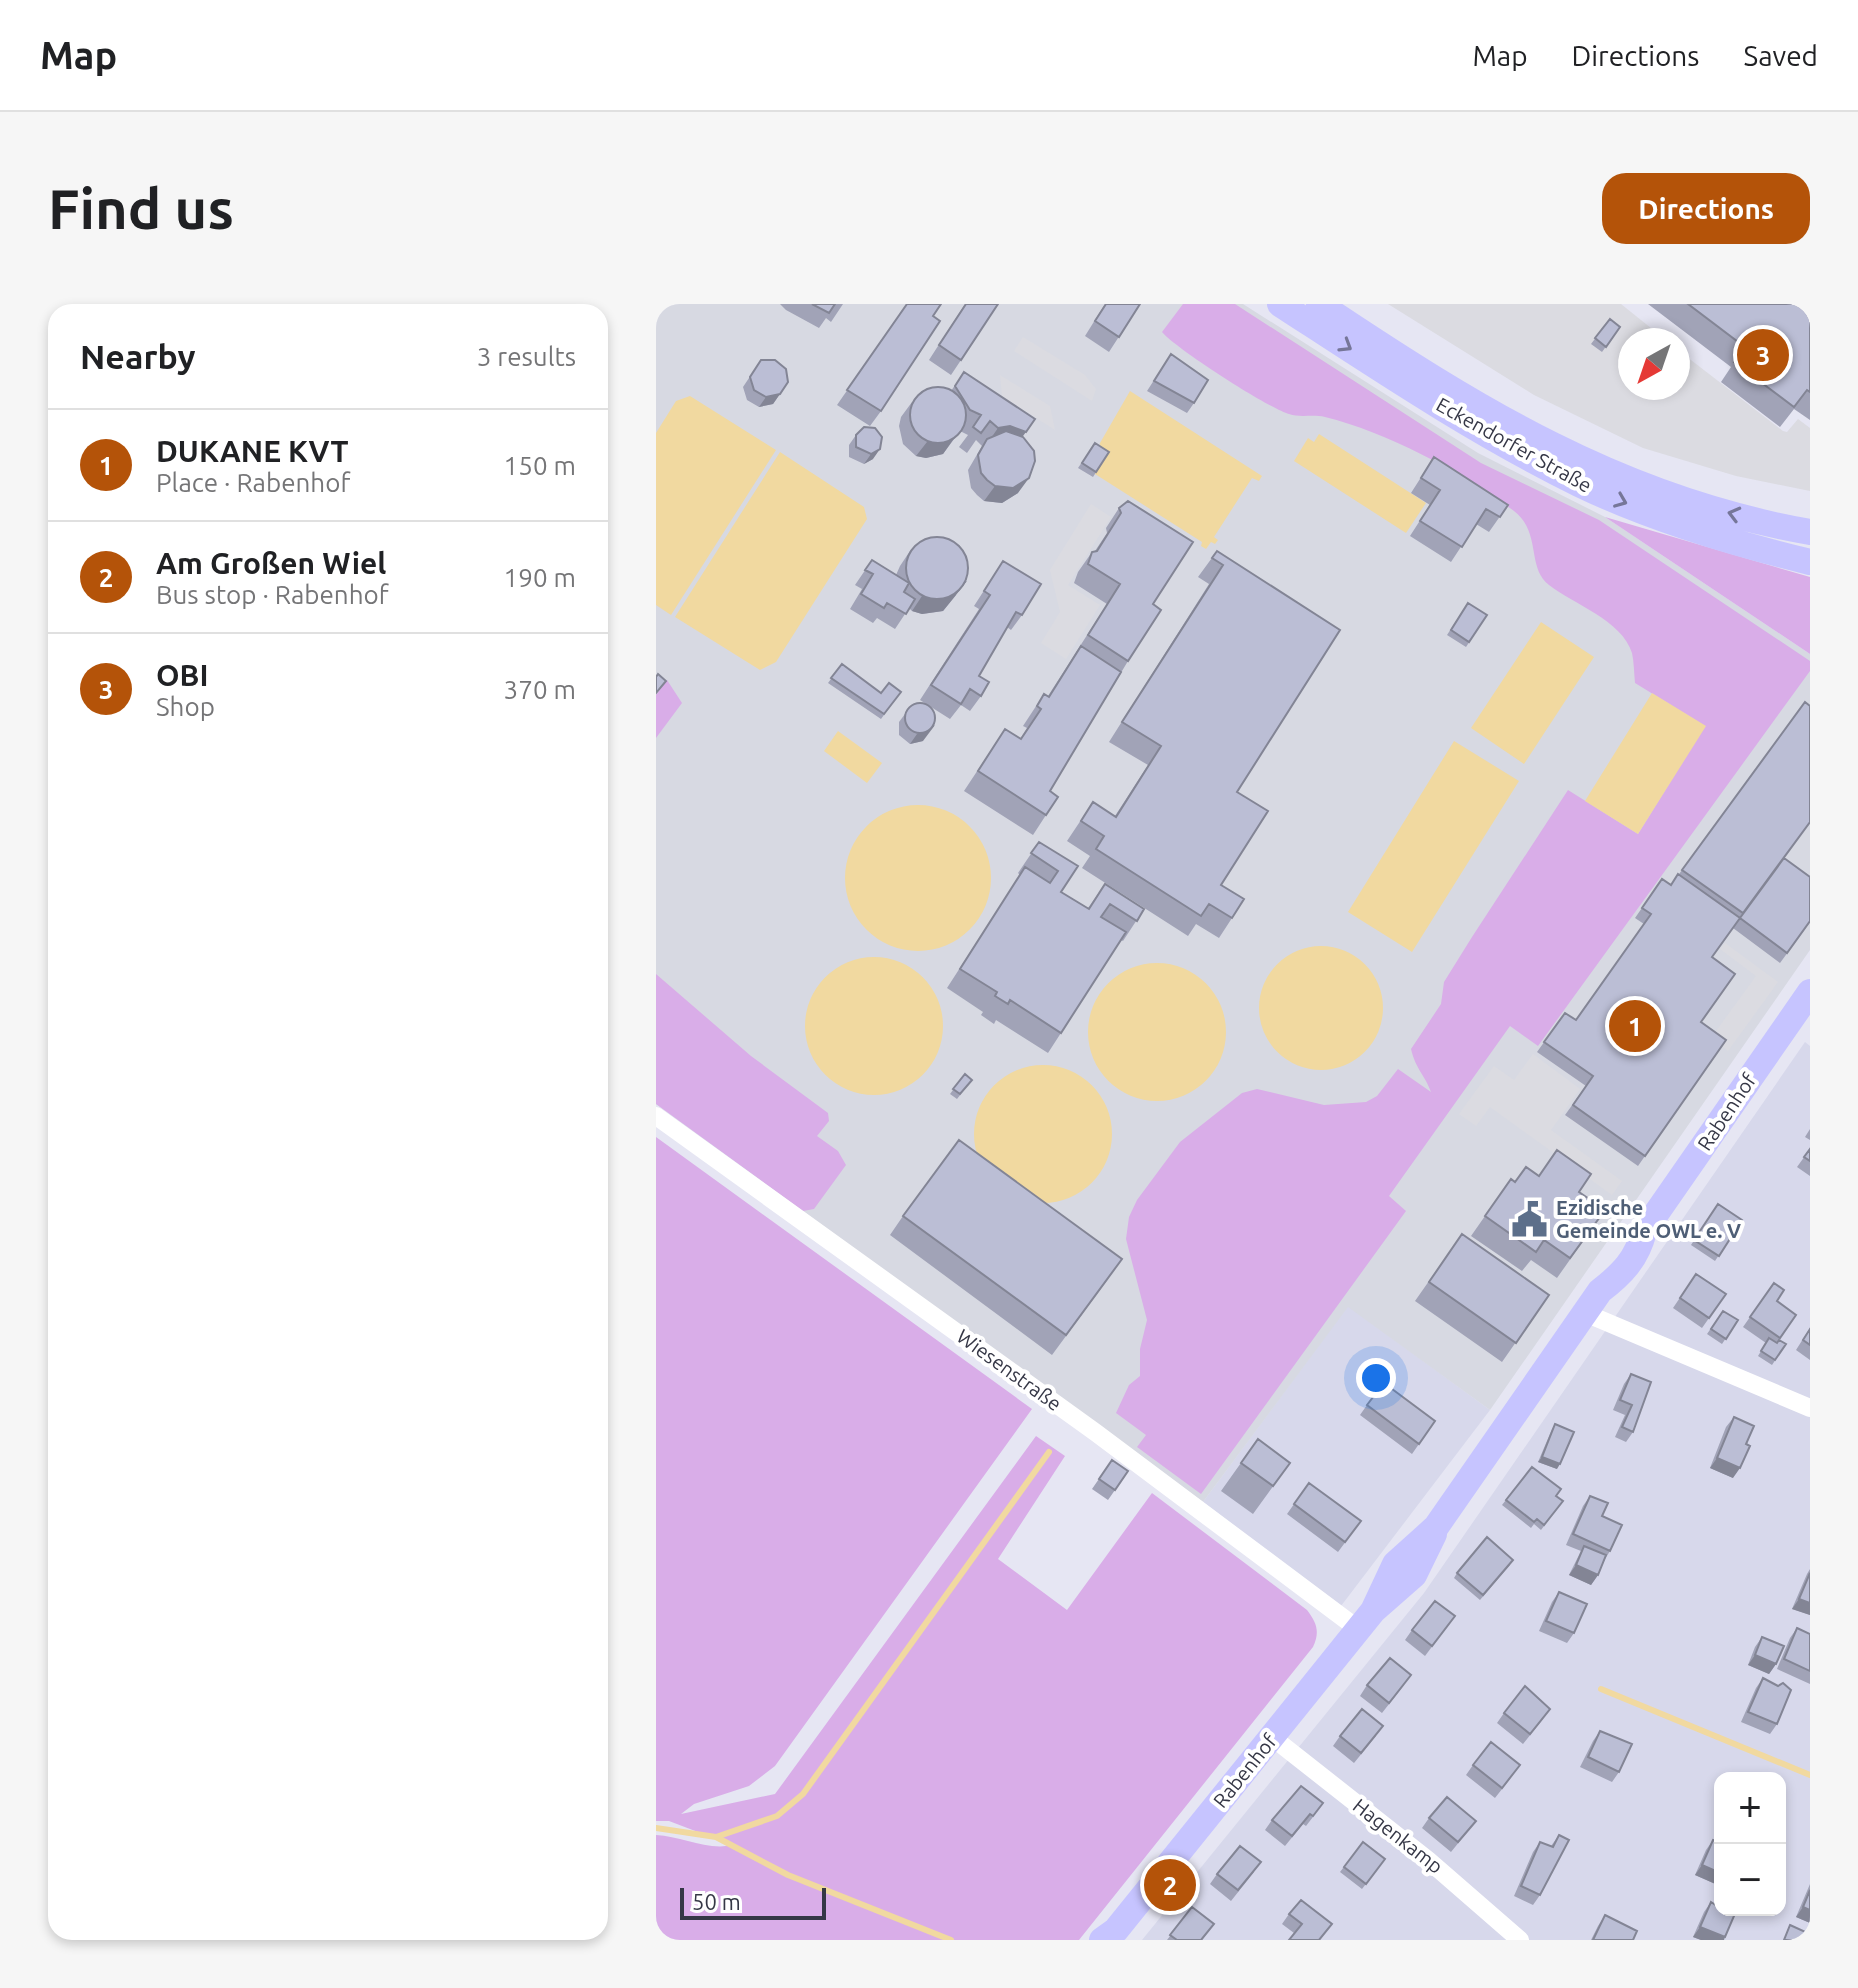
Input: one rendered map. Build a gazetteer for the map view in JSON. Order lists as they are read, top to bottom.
{
  "streets": {
    "main road": ["Eckendorfer Straße", "Rabenhof"],
    "street": ["Wiesenstraße", "Hagenkamp"]
  },
  "crossings": [
    ["Rabenhof", "Wiesenstraße"],
    ["Rabenhof", "Hagenkamp"]
  ],
  "places": {
    "public building": ["Ezidische Gemeinde OWL e. V"]
  },
  "scale_bar": "50 m",
  "north": "bottom left",
  "page": {
    "header": "Map",
    "nav": ["Map", "Directions", "Saved"],
    "buttons": "Directions",
    "title": "Find us",
    "heading": ["Nearby", "3 results"],
    "pins": ["3", "1", "2"],
    "list": [
      {
        "mark": "1",
        "name": "DUKANE KVT",
        "note": "Place · Rabenhof",
        "value": "150 m"
      },
      {
        "mark": "2",
        "name": "Am Großen Wiel",
        "note": "Bus stop · Rabenhof",
        "value": "190 m"
      },
      {
        "mark": "3",
        "name": "OBI",
        "note": "Shop",
        "value": "370 m"
      }
    ],
    "map_buttons": ["+", "−"],
    "scale": "50 m"
  }
}
